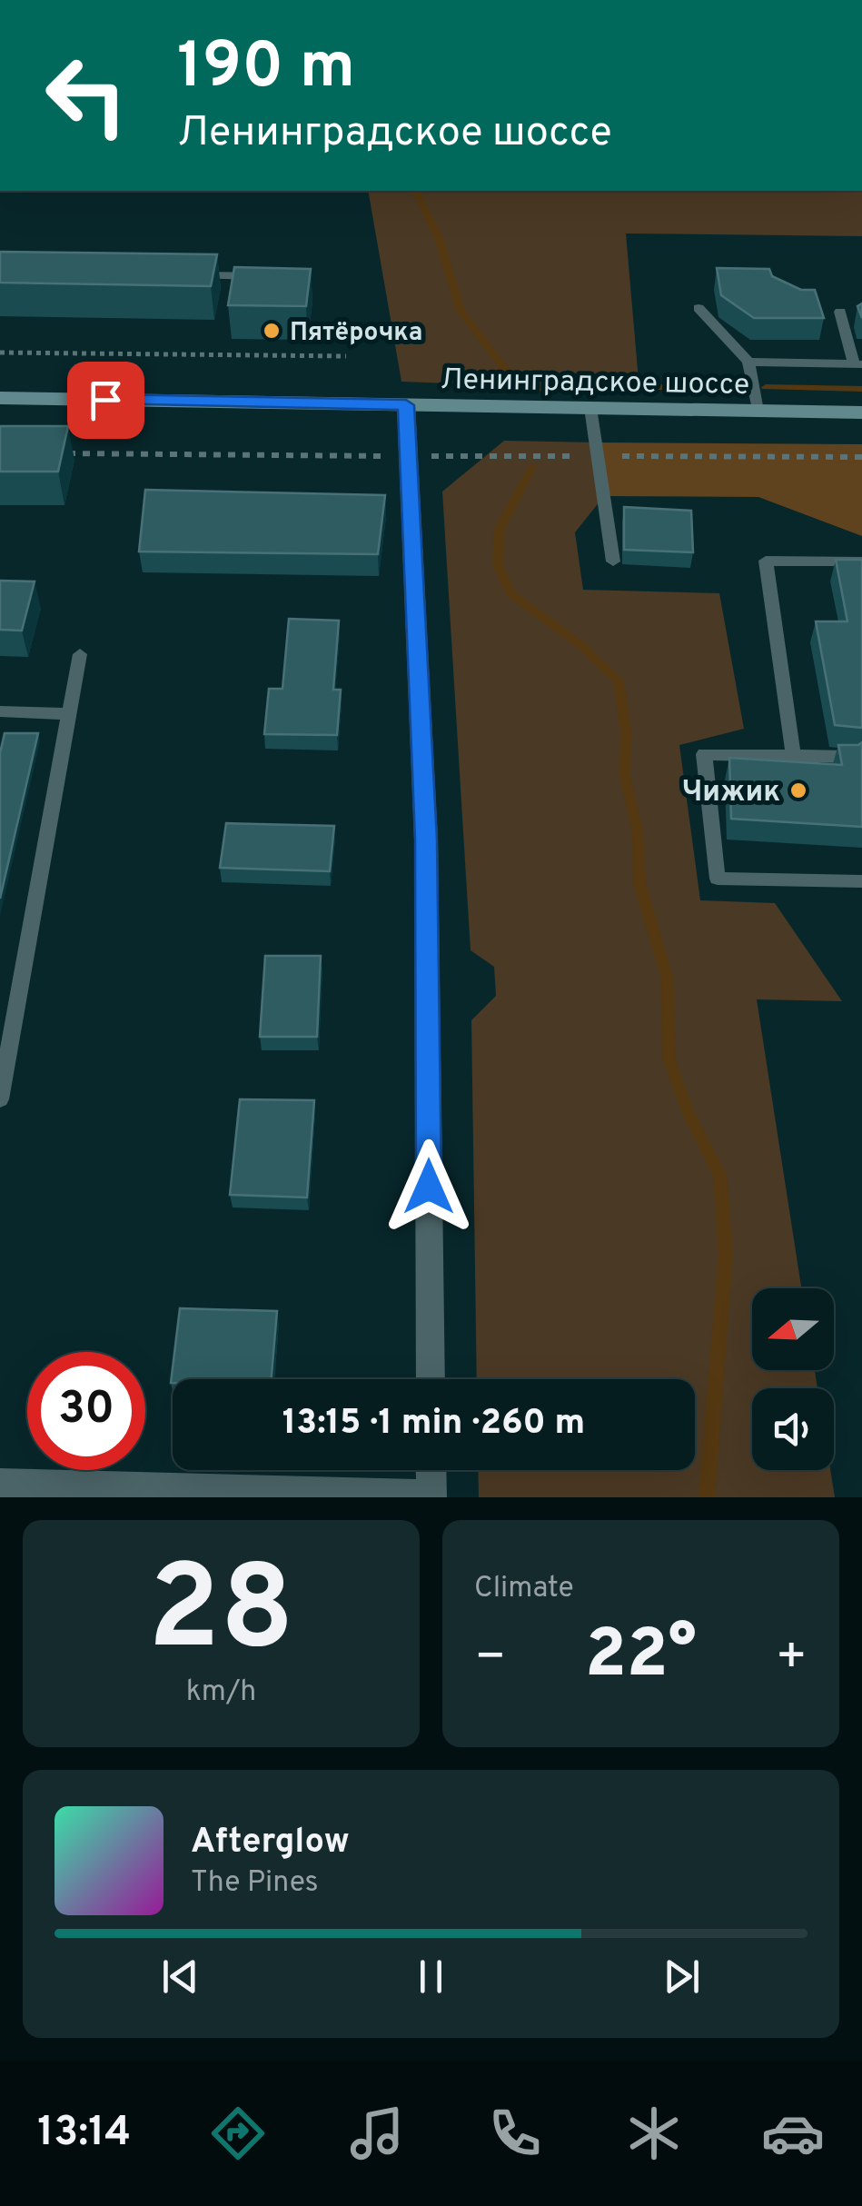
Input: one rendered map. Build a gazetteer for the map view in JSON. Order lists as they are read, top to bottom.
{
  "streets": {
    "main road": ["Ленинградское шоссе"]
  },
  "places": ["Пятёрочка", "Чижик"],
  "north": "left",
  "page": {
    "turn": ["190 m", "Ленинградское шоссе"],
    "limit": "30",
    "trip": "13:15 · 1 min · 260 m",
    "tile": [
      ["28", "km/h"],
      "Climate"
    ],
    "heat": ["−", "22°", "+"],
    "song": ["Afterglow", "The Pines"],
    "tabs": "13:14"
  }
}
